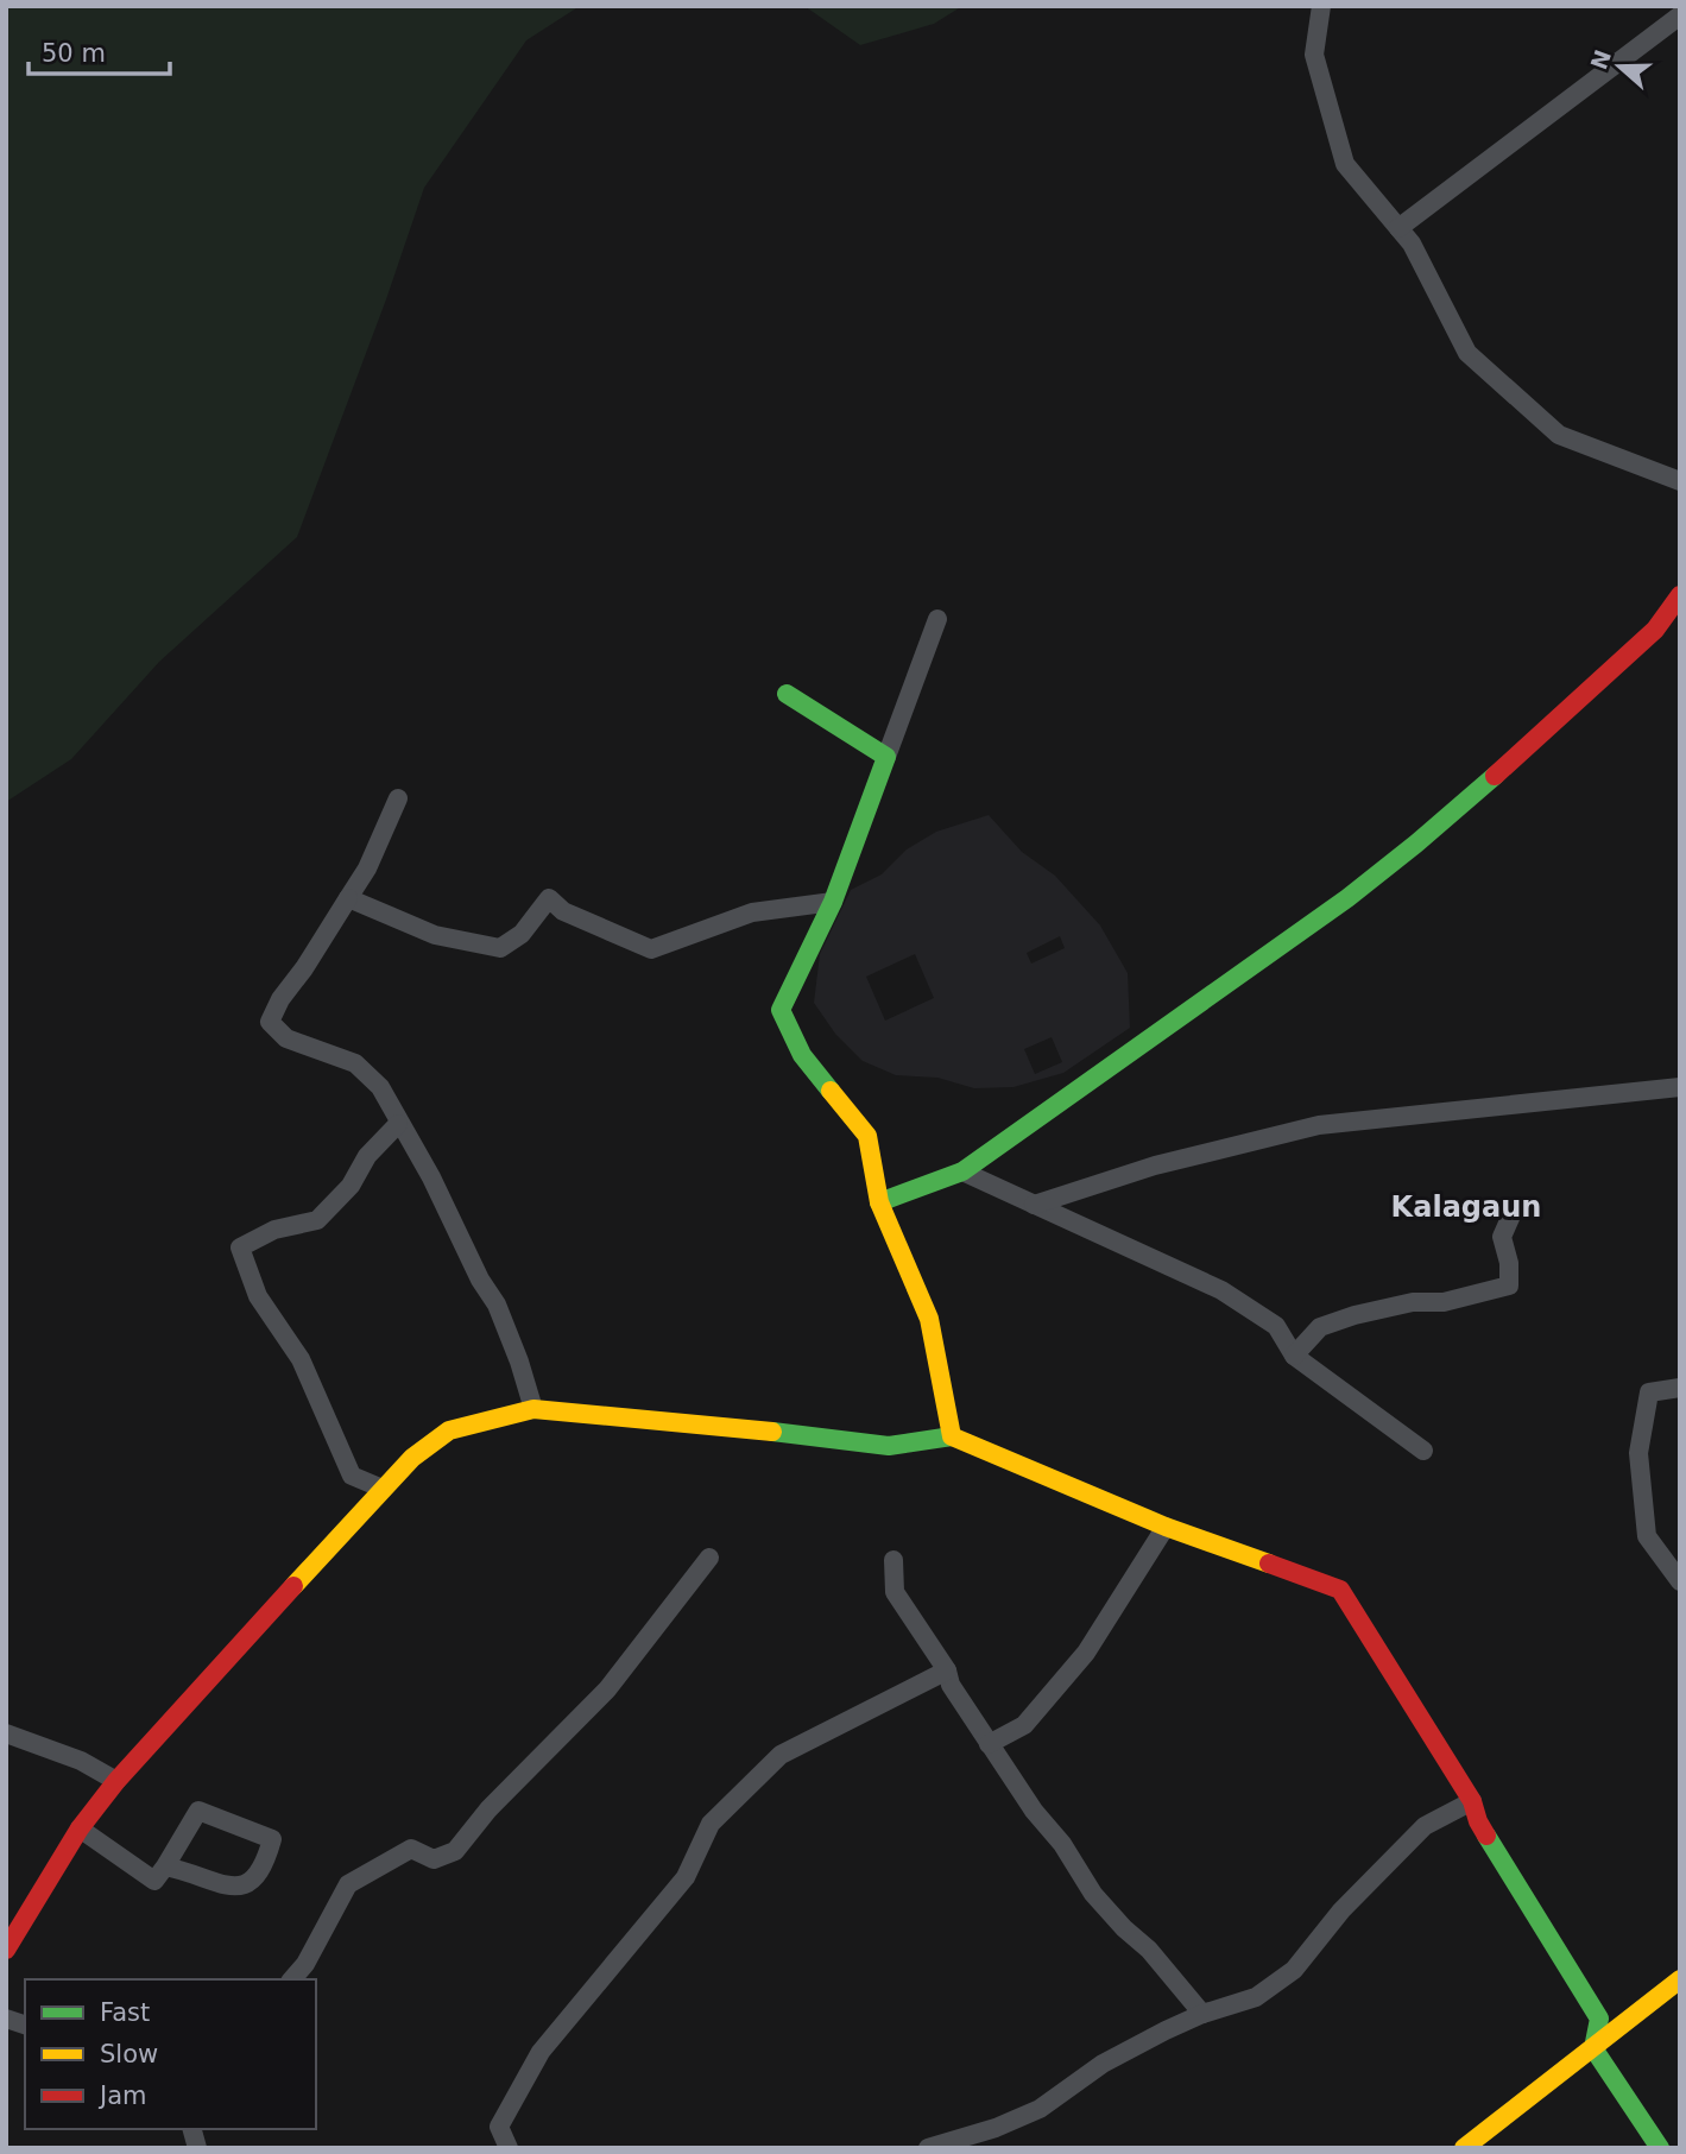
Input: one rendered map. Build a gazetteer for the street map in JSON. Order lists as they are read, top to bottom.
{
  "districts": ["Kalagaun"],
  "legend": ["Fast", "Slow", "Jam"],
  "scale_bar": "50 m",
  "north": "left"
}
